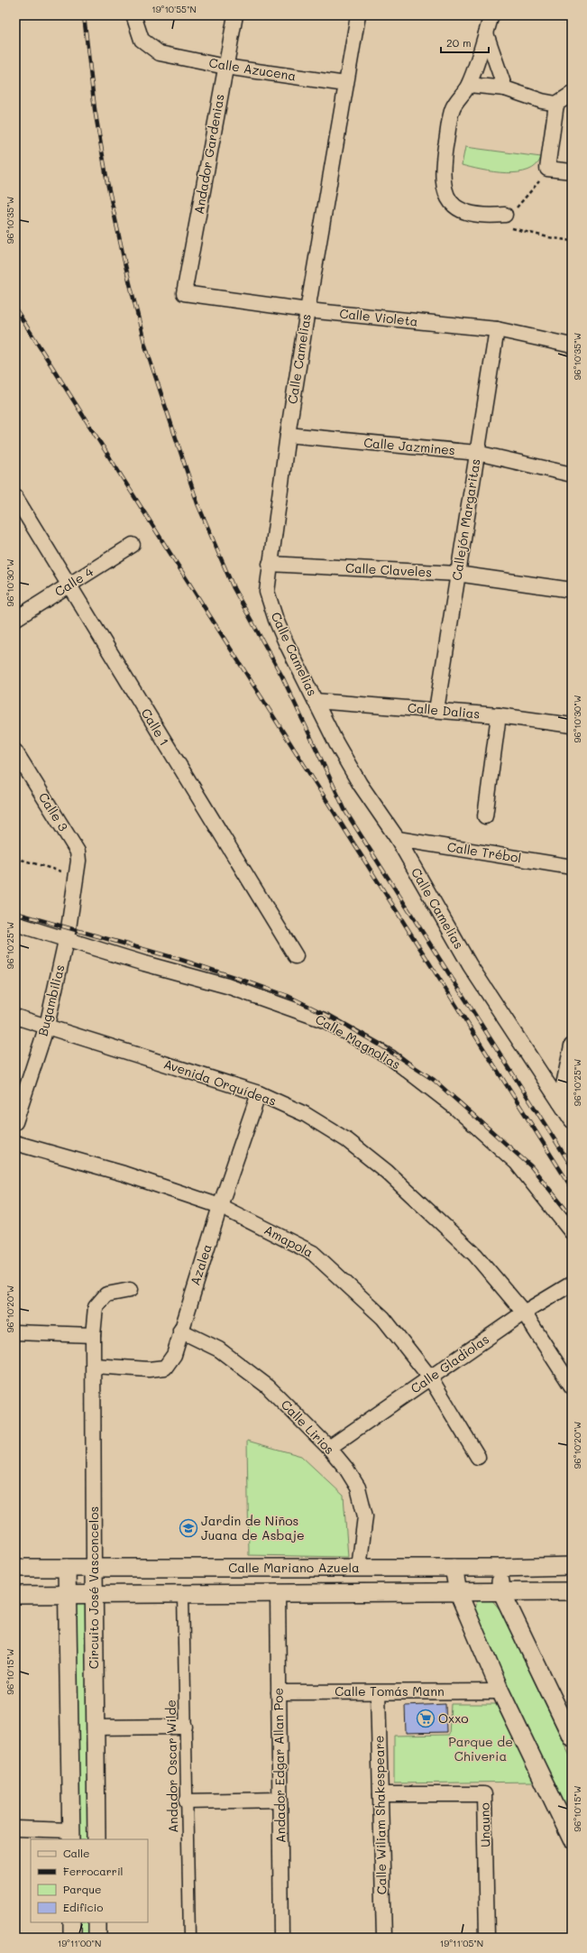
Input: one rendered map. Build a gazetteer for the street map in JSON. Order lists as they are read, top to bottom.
{
  "streets": {
    "street": [
      "Calle Azucena",
      "Andador Gardenias",
      "Calle Violeta",
      "Calle Camelias",
      "Calle Jazmines",
      "Callejón Margaritas",
      "Calle Claveles",
      "Calle 4",
      "Calle Dalias",
      "Calle 1",
      "Calle 3",
      "Calle Trébol",
      "Bugambilias",
      "Calle Magnolias",
      "Avenida Orquídeas",
      "Amapola",
      "Azalea",
      "Calle Gladiolas",
      "Calle Lirios",
      "Calle Mariano Azuela",
      "Circuito José Vasconcelos",
      "Calle Tomás Mann",
      "Andador Edgar Allan Poe",
      "Andador Oscar Wilde",
      "Calle Wiliam Shakespeare",
      "Unauno"
    ]
  },
  "crossings": [
    ["Calle Azucena", "Andador Gardenias"],
    ["Calle Azucena", "Calle Camelias"],
    ["Andador Gardenias", "Calle Violeta"],
    ["Calle Violeta", "Calle Camelias"],
    ["Calle Violeta", "Callejón Margaritas"],
    ["Calle Camelias", "Calle Jazmines"],
    ["Calle Camelias", "Calle Claveles"],
    ["Calle Camelias", "Calle Dalias"],
    ["Calle Camelias", "Calle Trébol"],
    ["Calle Jazmines", "Callejón Margaritas"],
    ["Callejón Margaritas", "Calle Claveles"],
    ["Callejón Margaritas", "Calle Dalias"],
    ["Calle 4", "Calle 1"],
    ["Calle 3", "Bugambilias"],
    ["Bugambilias", "Calle Magnolias"],
    ["Bugambilias", "Avenida Orquídeas"],
    ["Avenida Orquídeas", "Azalea"],
    ["Avenida Orquídeas", "Calle Gladiolas"],
    ["Amapola", "Azalea"],
    ["Amapola", "Calle Gladiolas"],
    ["Azalea", "Calle Lirios"],
    ["Azalea", "Circuito José Vasconcelos"],
    ["Calle Gladiolas", "Calle Lirios"],
    ["Calle Lirios", "Calle Mariano Azuela"],
    ["Calle Mariano Azuela", "Circuito José Vasconcelos"],
    ["Calle Mariano Azuela", "Andador Edgar Allan Poe"],
    ["Calle Mariano Azuela", "Andador Oscar Wilde"],
    ["Calle Tomás Mann", "Andador Edgar Allan Poe"],
    ["Calle Tomás Mann", "Calle Wiliam Shakespeare"],
    ["Calle Wiliam Shakespeare", "Unauno"]
  ],
  "parks": ["Parque de Chiveria"],
  "places": {
    "school or university": ["Jardin de Niños Juana de Asbaje"],
    "supermarket": ["Oxxo"]
  },
  "legend": [
    "Calle",
    "Ferrocarril",
    "Parque",
    "Edificio"
  ],
  "scale_bar": "20 m",
  "coordinates": [
    "19°10'55\"N",
    "96°10'35\"W",
    "96°10'30\"W",
    "96°10'25\"W",
    "96°10'20\"W",
    "96°10'15\"W",
    "19°11'00\"N",
    "19°11'05\"N"
  ]
}
